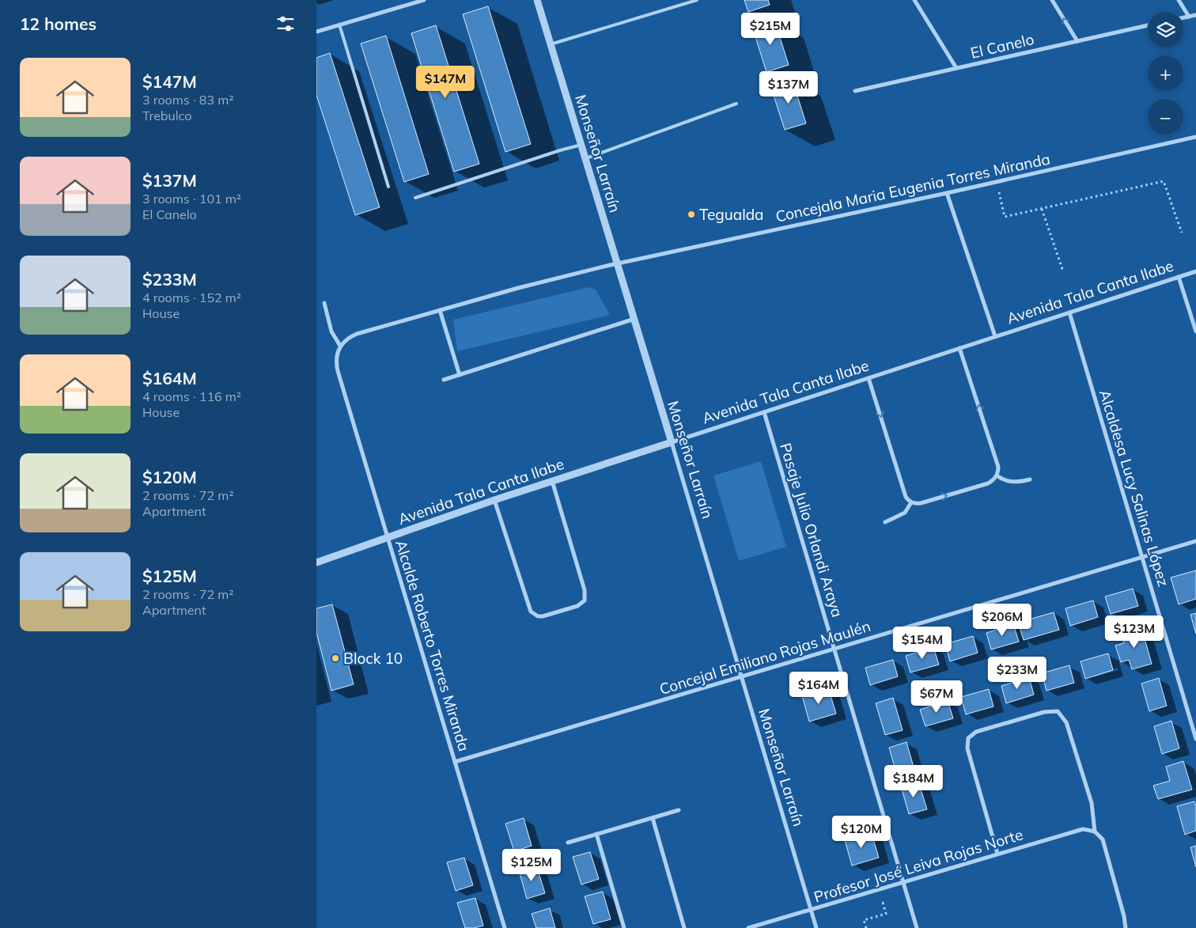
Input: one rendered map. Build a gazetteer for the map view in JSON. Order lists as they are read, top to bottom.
{
  "streets": {
    "street": [
      "El Canelo",
      "Monseñor Larraín",
      "Concejala Maria Eugenia Torres Miranda",
      "Avenida Tala Canta Ilabe",
      "Alcaldesa Lucy Salinas López",
      "Pasaje Julio Orlandi Araya",
      "Alcalde Roberto Torres Miranda",
      "Concejal Emiliano Rojas Maulén",
      "Profesor José Leiva Rojas Norte"
    ]
  },
  "crossings": [
    ["Monseñor Larraín", "Concejala Maria Eugenia Torres Miranda"],
    ["Monseñor Larraín", "Avenida Tala Canta Ilabe"],
    ["Monseñor Larraín", "Concejal Emiliano Rojas Maulén"],
    ["Monseñor Larraín", "Profesor José Leiva Rojas Norte"],
    ["Concejala Maria Eugenia Torres Miranda", "Alcalde Roberto Torres Miranda"],
    ["Avenida Tala Canta Ilabe", "Alcaldesa Lucy Salinas López"],
    ["Avenida Tala Canta Ilabe", "Pasaje Julio Orlandi Araya"],
    ["Avenida Tala Canta Ilabe", "Alcalde Roberto Torres Miranda"],
    ["Alcaldesa Lucy Salinas López", "Concejal Emiliano Rojas Maulén"],
    ["Pasaje Julio Orlandi Araya", "Concejal Emiliano Rojas Maulén"],
    ["Pasaje Julio Orlandi Araya", "Profesor José Leiva Rojas Norte"],
    ["Alcalde Roberto Torres Miranda", "Concejal Emiliano Rojas Maulén"]
  ],
  "places": ["Tegualda", "Block 10"],
  "page": {
    "heading": "12 homes",
    "map_buttons": ["+", "−"],
    "price": [
      "$215M",
      "$147M",
      "$137M",
      "$206M",
      "$123M",
      "$154M",
      "$233M",
      "$164M",
      "$67M",
      "$184M",
      "$120M",
      "$125M"
    ],
    "list": [
      {
        "name": "$147M",
        "note": "3 rooms · 83 m² · Trebulco"
      },
      {
        "name": "$137M",
        "note": "3 rooms · 101 m² · El Canelo"
      },
      {
        "name": "$233M",
        "note": "4 rooms · 152 m² · House"
      },
      {
        "name": "$164M",
        "note": "4 rooms · 116 m² · House"
      },
      {
        "name": "$120M",
        "note": "2 rooms · 72 m² · Apartment"
      },
      {
        "name": "$125M",
        "note": "2 rooms · 72 m² · Apartment"
      }
    ]
  }
}
